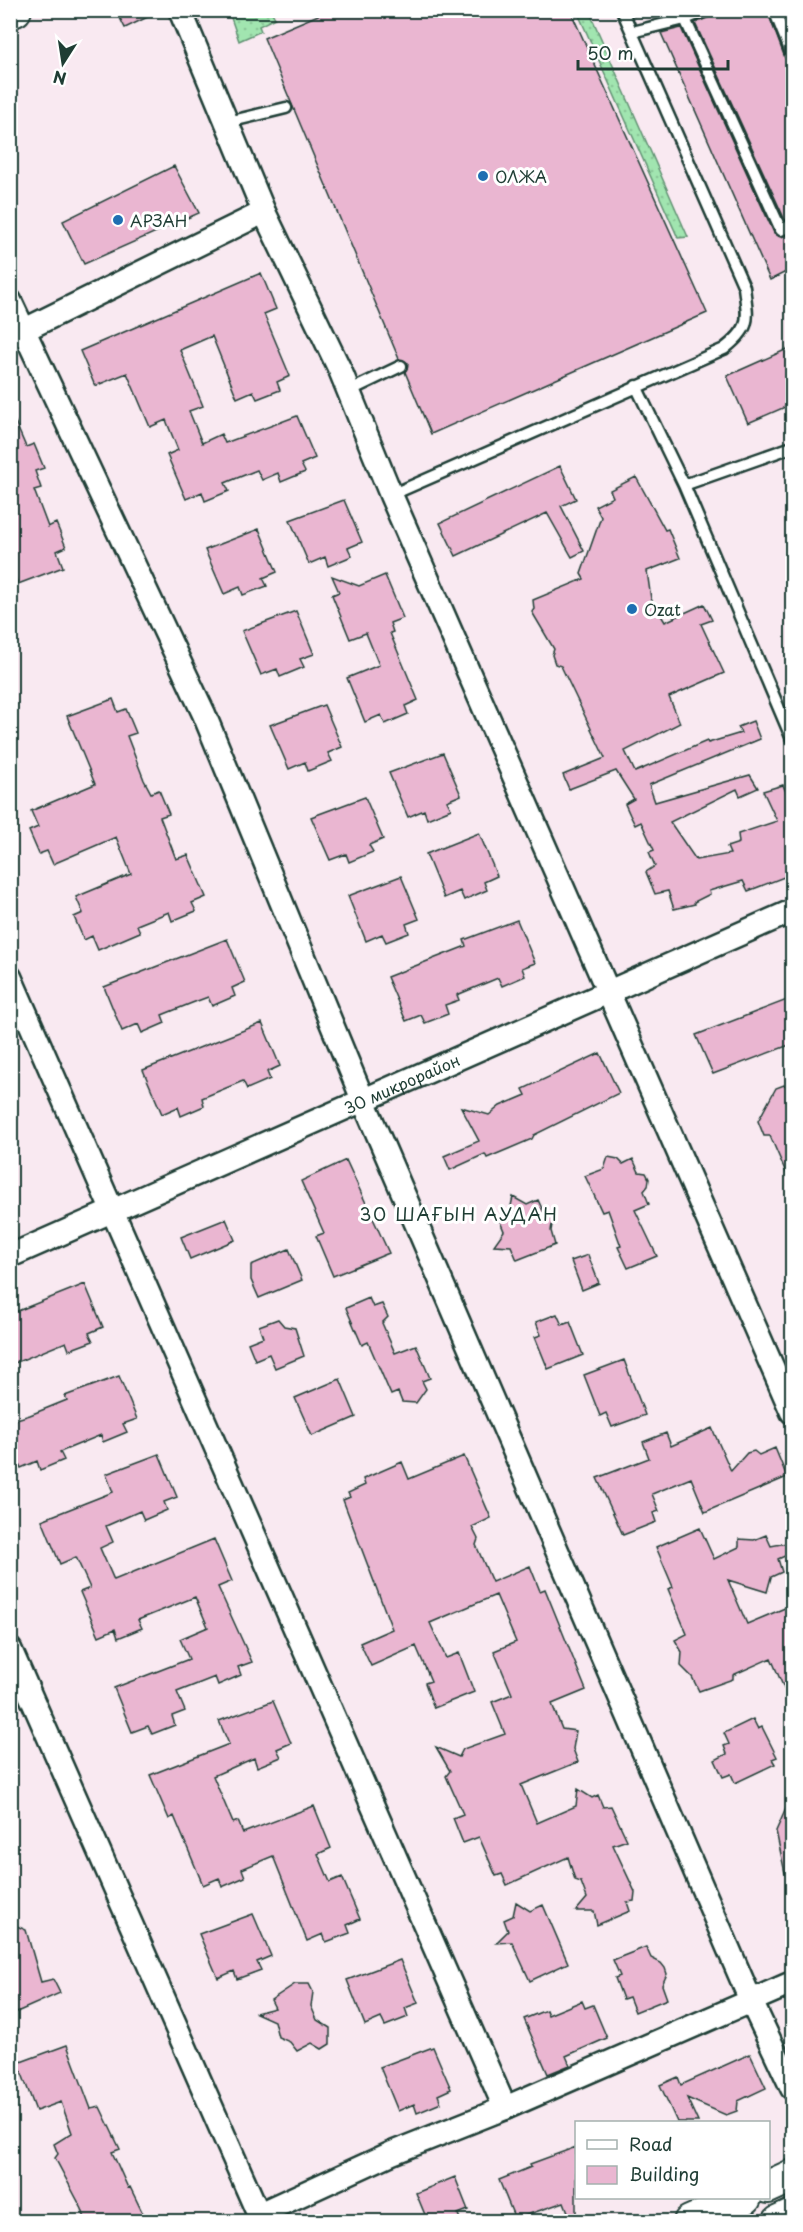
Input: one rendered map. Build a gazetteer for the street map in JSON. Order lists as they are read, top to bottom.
{
  "streets": {
    "street": ["30 микрорайон"]
  },
  "districts": ["30 ШАҒЫН АУДАН"],
  "places": ["ОЛЖА", "АРЗАН", "Ozat"],
  "legend": ["Road", "Building"],
  "scale_bar": "50 m",
  "north": "bottom"
}
